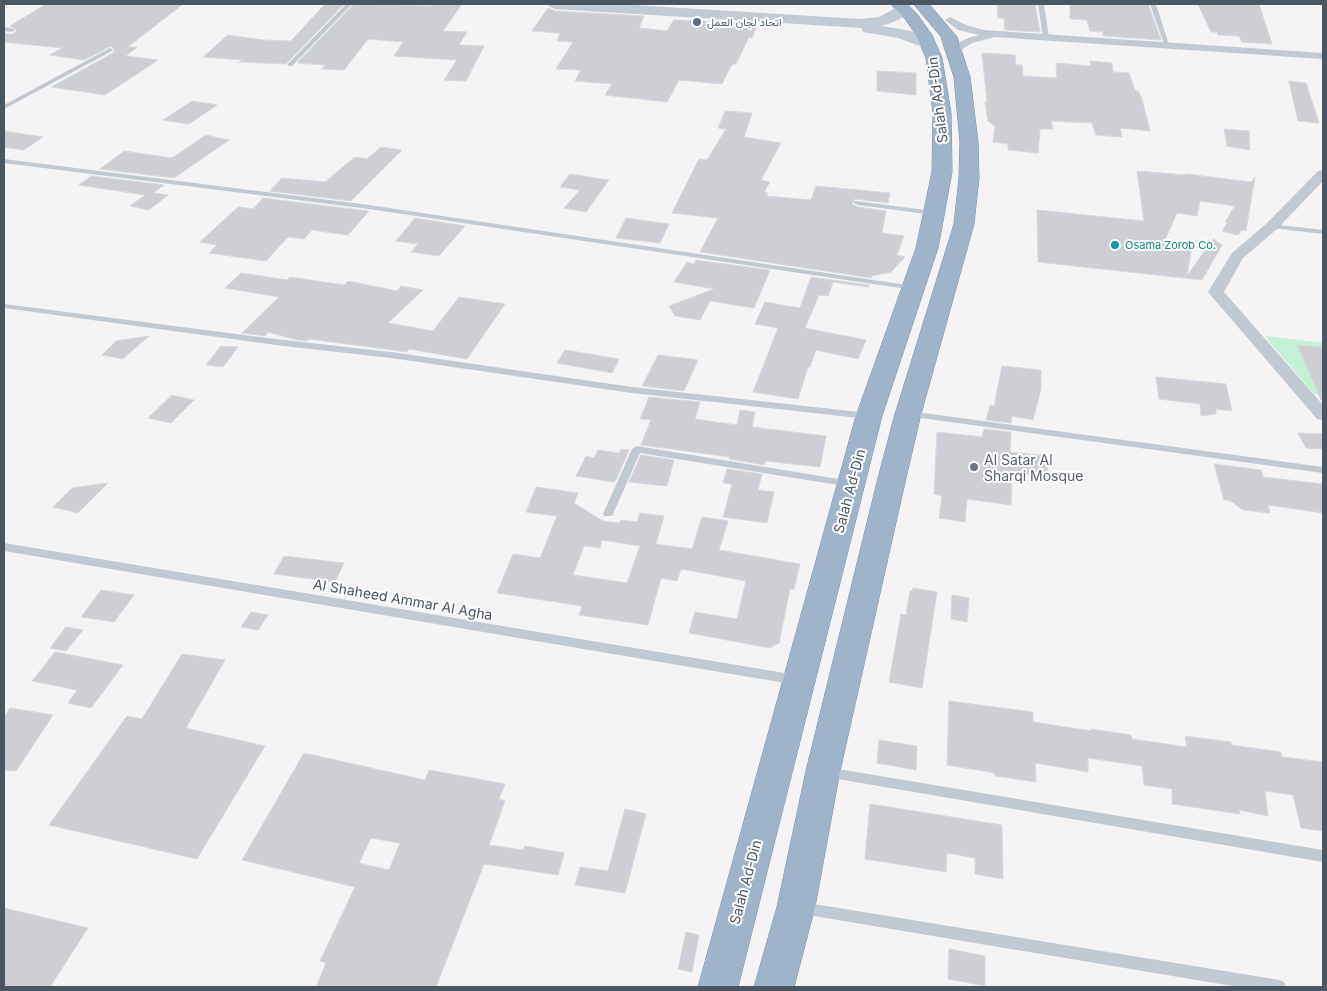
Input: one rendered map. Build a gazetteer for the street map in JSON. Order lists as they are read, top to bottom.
{
  "streets": {
    "highway": ["Salah Ad-Din"],
    "lane": ["Al Shaheed Ammar Al Agha"]
  },
  "crossings": [
    ["Salah Ad-Din", "Al Shaheed Ammar Al Agha"]
  ],
  "places": ["اتحاد لجان العمل", "Osama Zorob Co.", "Al Satar Al Sharqi Mosque"]
}
